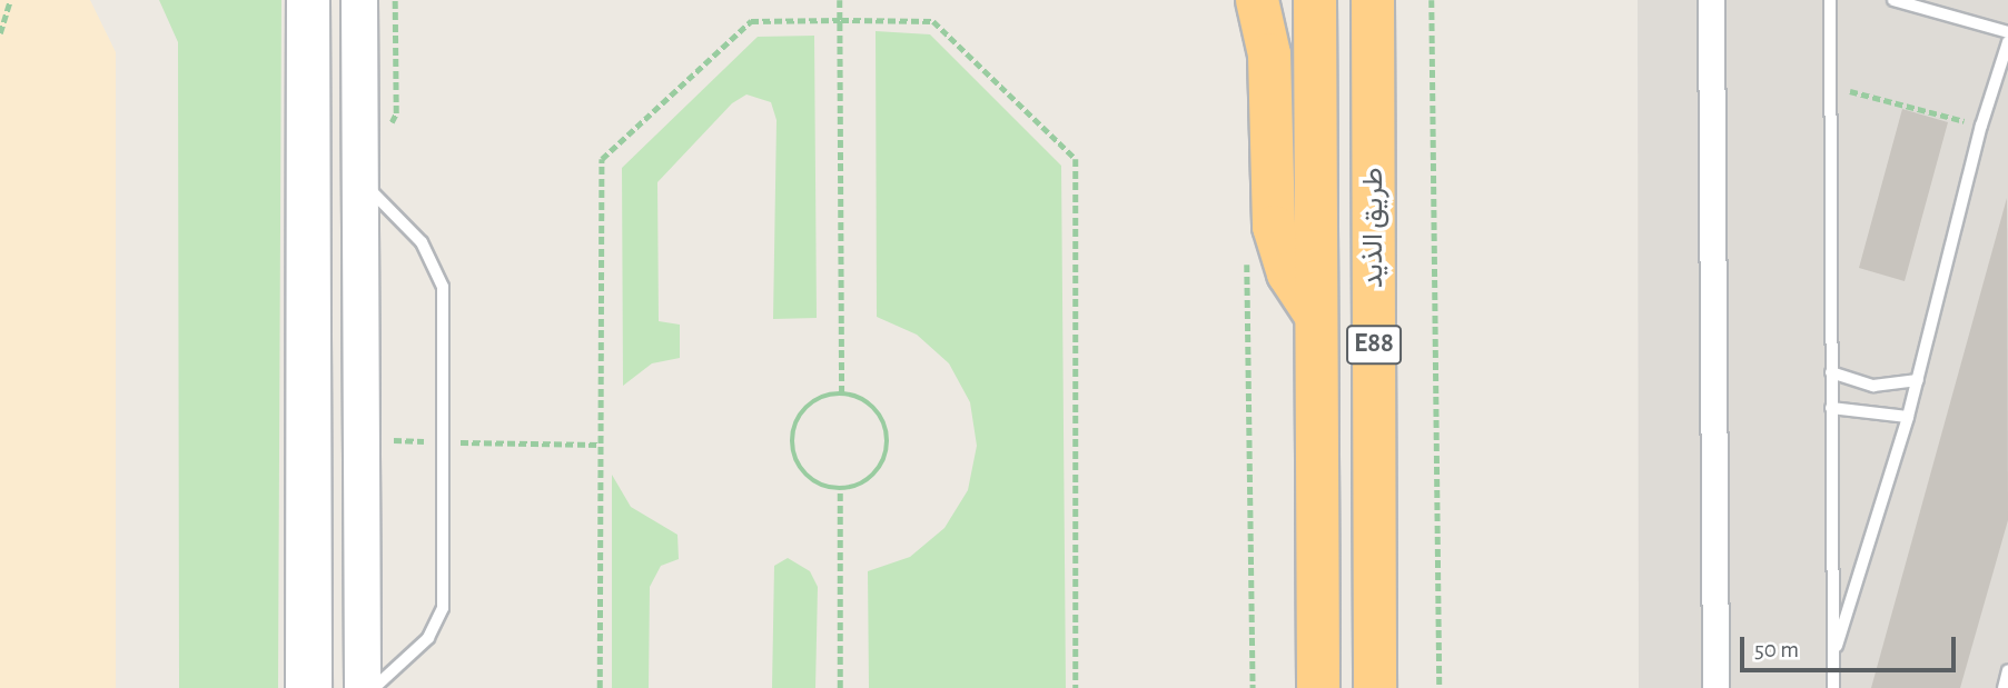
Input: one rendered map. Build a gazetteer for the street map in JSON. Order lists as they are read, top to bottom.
{
  "streets": {
    "highway": ["طريق الذيد", "E88"]
  },
  "scale_bar": "50 m"
}
